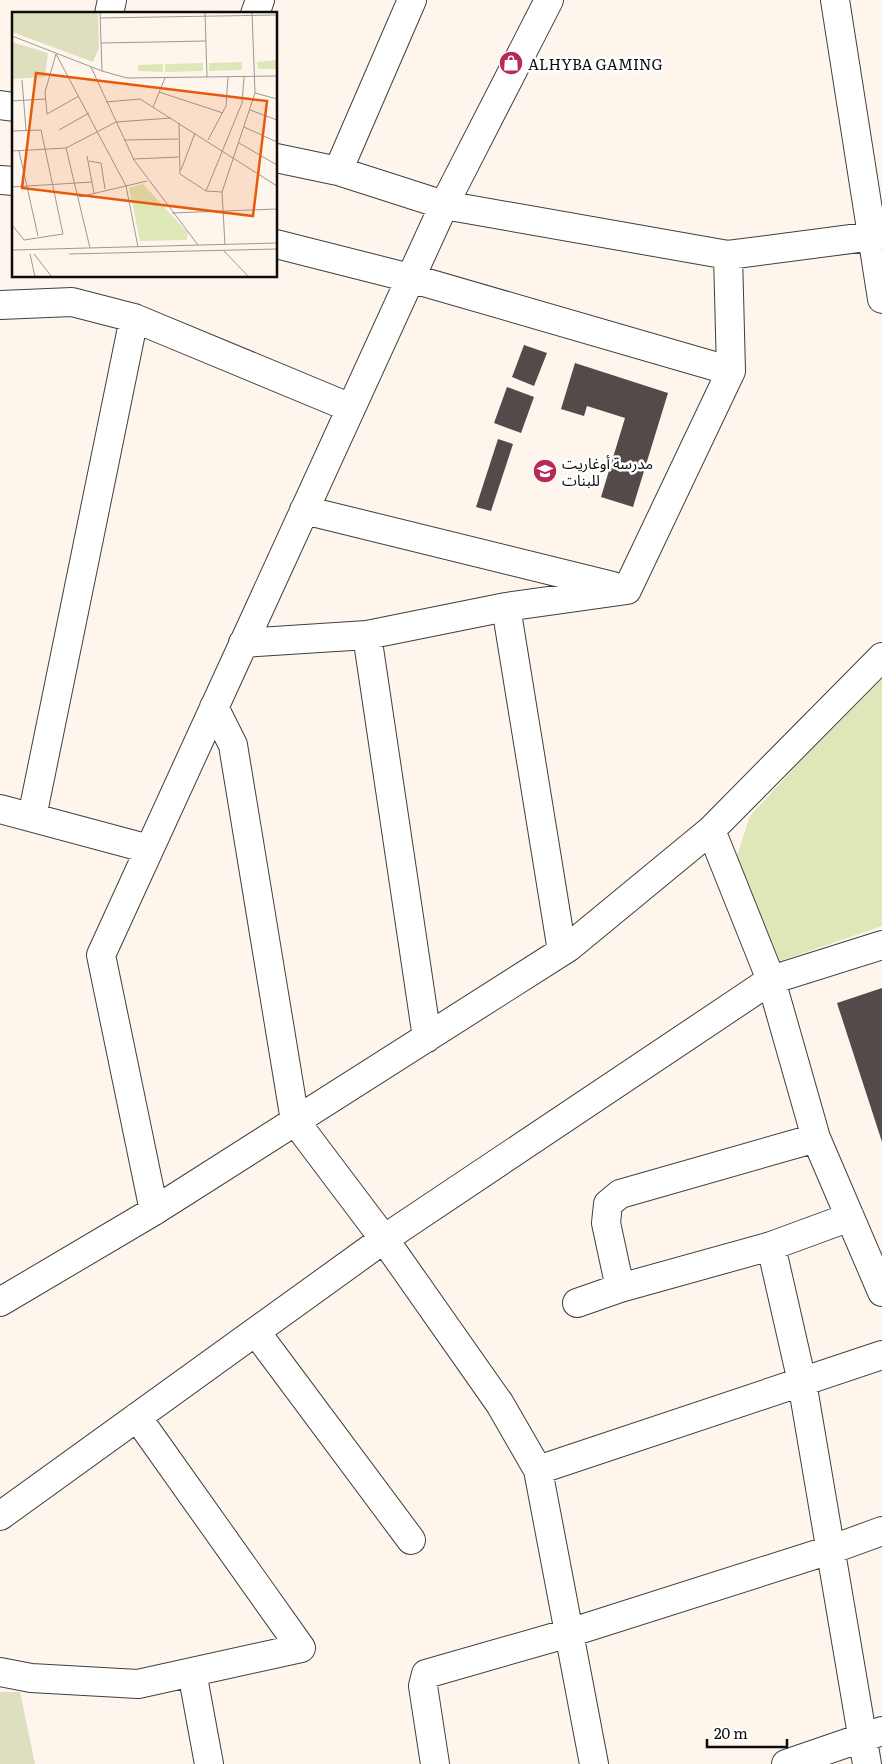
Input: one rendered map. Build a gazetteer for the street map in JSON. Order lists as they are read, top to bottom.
{
  "places": {
    "shop": ["ALHYBA GAMING"],
    "school or university": ["مدرسة أوغاريت للبنات"]
  },
  "scale_bar": "20 m"
}
